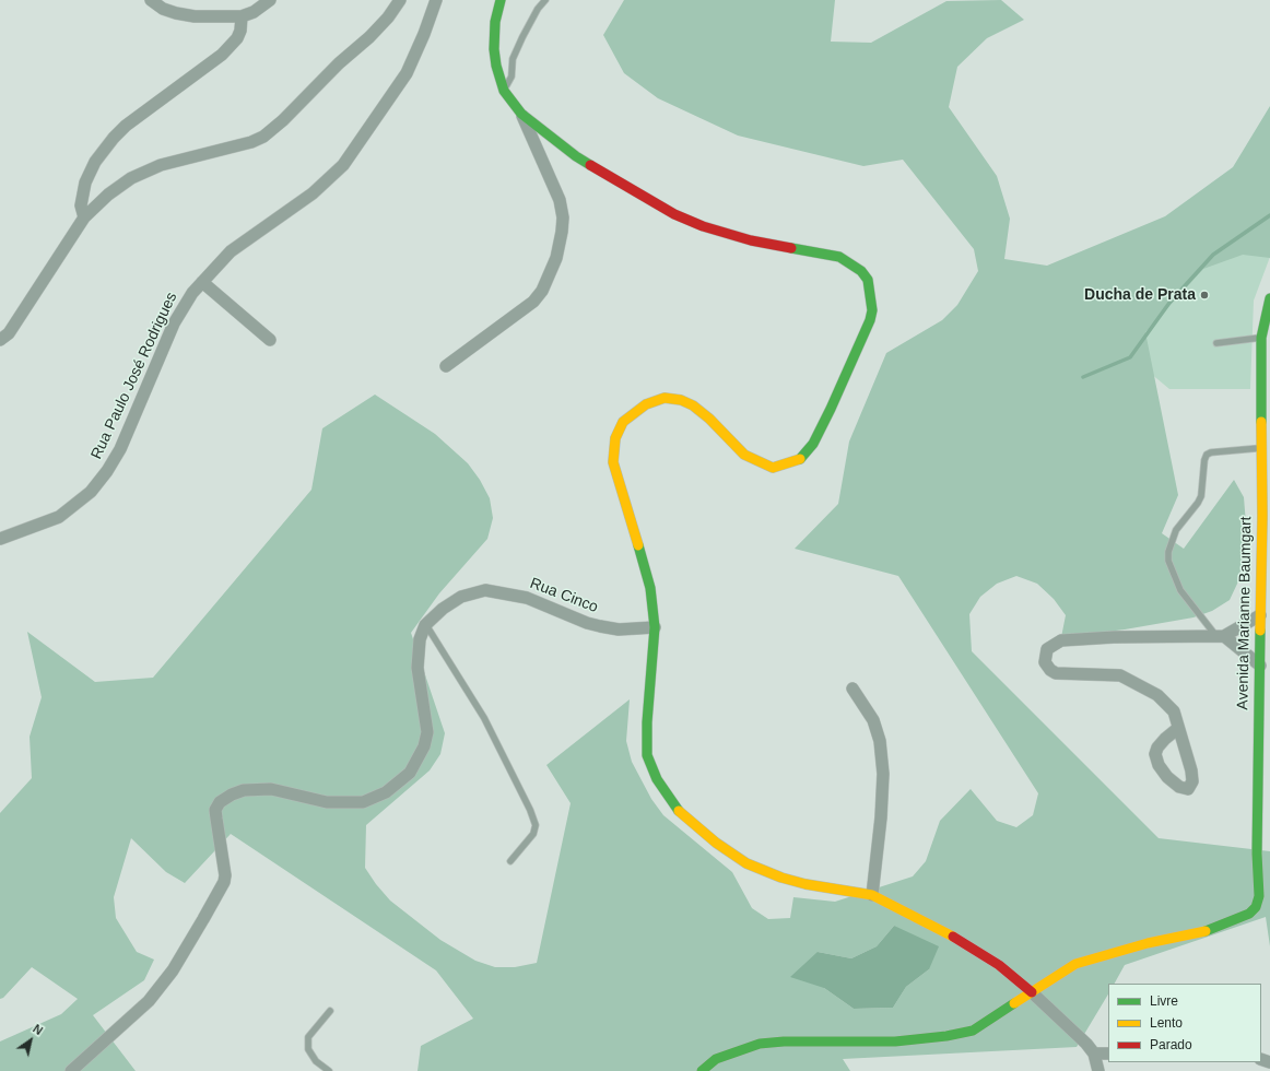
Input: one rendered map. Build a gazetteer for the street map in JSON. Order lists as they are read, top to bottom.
{
  "streets": {
    "street": ["Rua Paulo José Rodrigues", "Rua Cinco", "Avenida Marianne Baumgart"]
  },
  "places": ["Ducha de Prata"],
  "legend": ["Livre", "Lento", "Parado"],
  "north": "top right"
}
